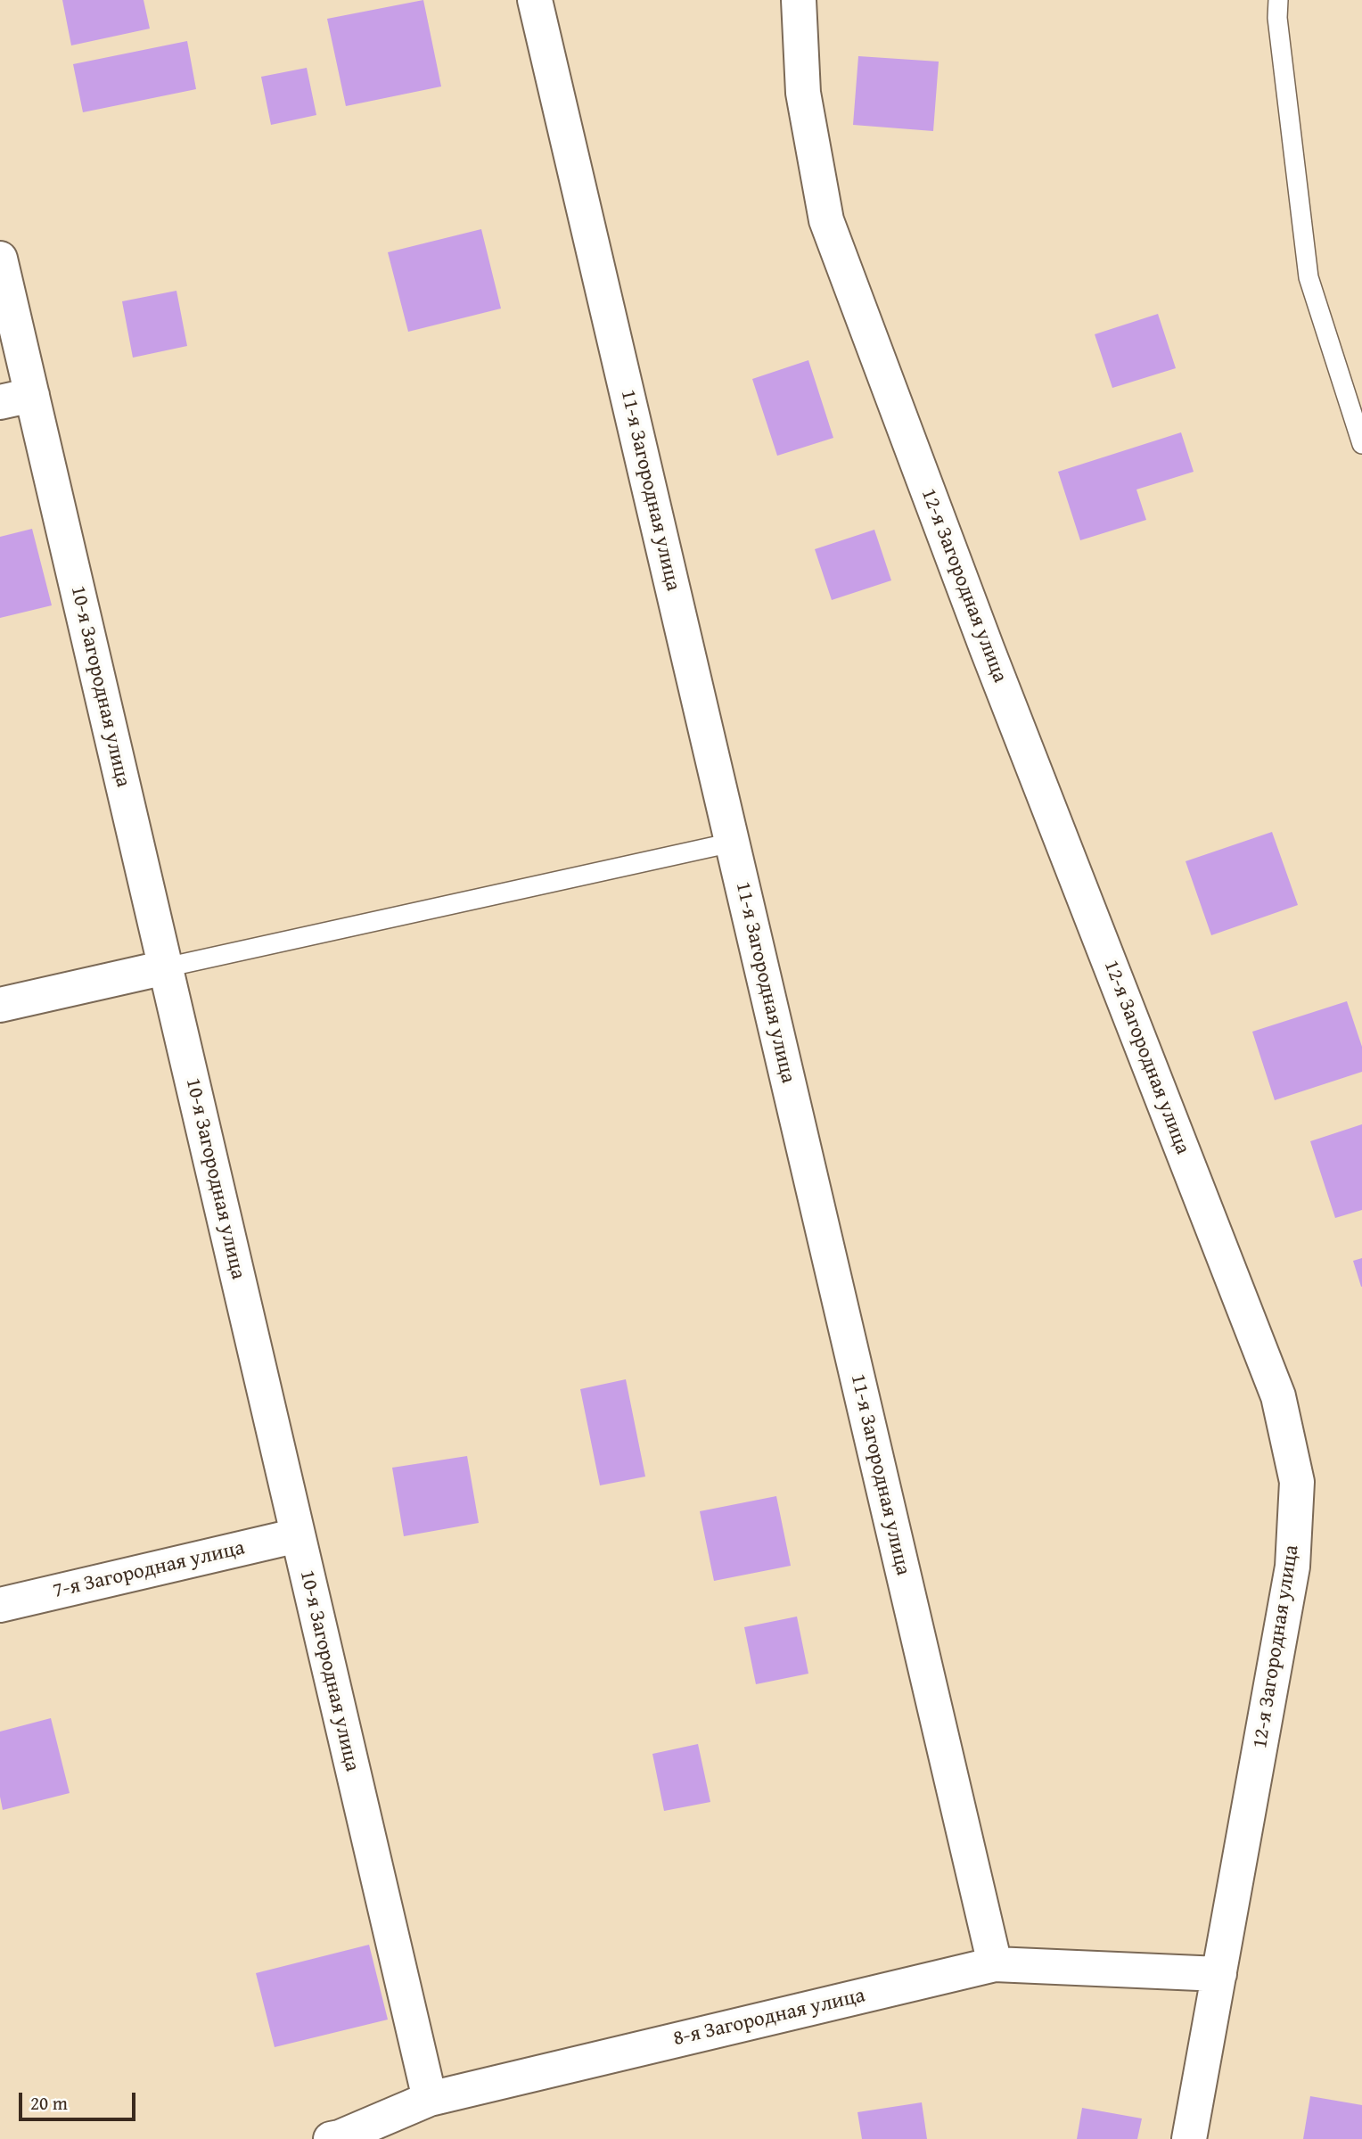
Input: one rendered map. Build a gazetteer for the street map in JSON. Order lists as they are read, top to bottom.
{
  "streets": {
    "street": [
      "11-я Загородная улица",
      "12-я Загородная улица",
      "10-я Загородная улица",
      "7-я Загородная улица",
      "8-я Загородная улица"
    ]
  },
  "crossings": [
    ["11-я Загородная улица", "8-я Загородная улица"],
    ["12-я Загородная улица", "8-я Загородная улица"],
    ["10-я Загородная улица", "7-я Загородная улица"],
    ["10-я Загородная улица", "8-я Загородная улица"]
  ],
  "scale_bar": "20 m"
}
